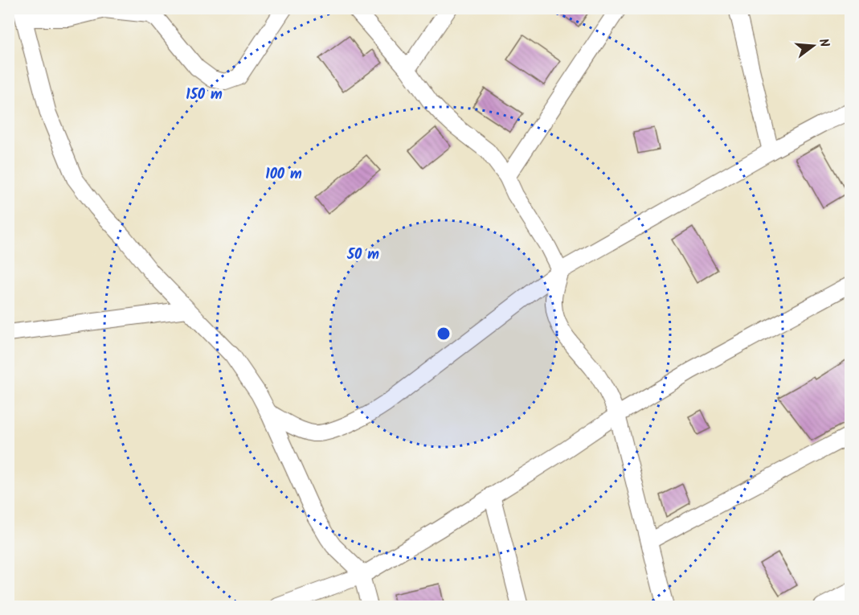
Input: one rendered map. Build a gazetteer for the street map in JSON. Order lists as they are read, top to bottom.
{
  "north": "right",
  "rings": ["150 m", "100 m", "50 m"]
}
